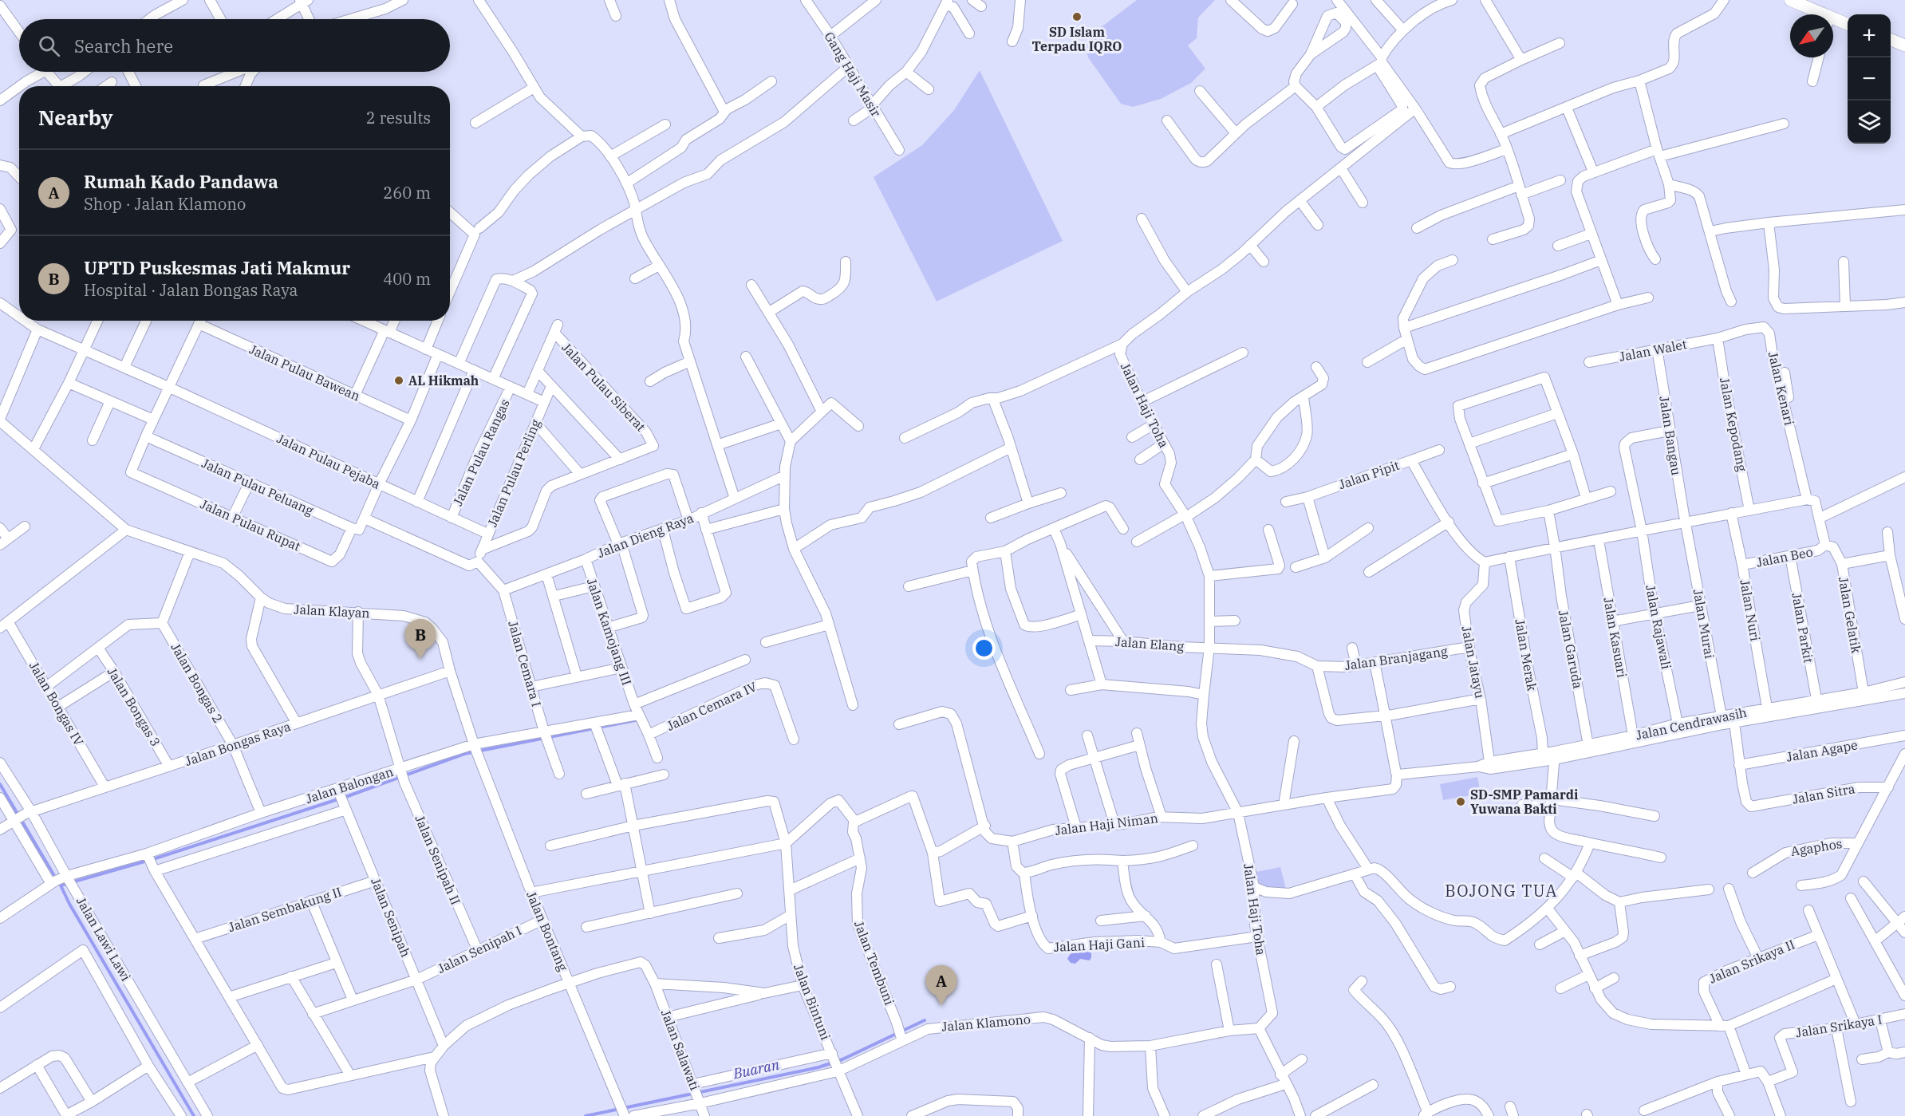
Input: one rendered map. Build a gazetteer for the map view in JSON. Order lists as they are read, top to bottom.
{
  "streets": {
    "street": [
      "Gang Haji Masir",
      "Jalan Walet",
      "Jalan Pulau Bawean",
      "Jalan Pulau Siberat",
      "Jalan Kenari",
      "Jalan Haji Toha",
      "Jalan Kepodang",
      "Jalan Bangau",
      "Jalan Pulau Rangas",
      "Jalan Pulau Pejaba",
      "Jalan Pulau Perling",
      "Jalan Pipit",
      "Jalan Pulau Peluang",
      "Jalan Pulau Rupat",
      "Jalan Dieng Raya",
      "Jalan Beo",
      "Jalan Nuri",
      "Jalan Klayan",
      "Jalan Gelatik",
      "Jalan Murai",
      "Jalan Rajawali",
      "Jalan Parkit",
      "Jalan Kamojang III",
      "Jalan Kasuari",
      "Jalan Elang",
      "Jalan Garuda",
      "Jalan Merak",
      "Jalan Branjagang",
      "Jalan Jatayu",
      "Jalan Cemara I",
      "Jalan Bongas 2",
      "Jalan Bongas IV",
      "Jalan Cemara IV",
      "Jalan Bongas 3",
      "Jalan Cendrawasih",
      "Jalan Bongas Raya",
      "Jalan Agape",
      "Jalan Balongan",
      "Jalan Sitra",
      "Jalan Haji Niman",
      "Agaphos",
      "Jalan Senipah II",
      "Jalan Sembakung II",
      "Jalan Senipah",
      "Jalan Bontang",
      "Jalan Lawi Lawi",
      "Jalan Haji Gani",
      "Jalan Senipah I",
      "Jalan Srikaya II",
      "Jalan Tembuni",
      "Jalan Bintuni",
      "Jalan Klamono",
      "Jalan Srikaya I",
      "Jalan Salawati"
    ]
  },
  "crossings": [
    ["Jalan Walet", "Jalan Kenari"],
    ["Jalan Walet", "Jalan Kepodang"],
    ["Jalan Walet", "Jalan Bangau"],
    ["Jalan Kenari", "Jalan Kepodang"],
    ["Jalan Haji Toha", "Jalan Elang"],
    ["Jalan Haji Toha", "Jalan Branjagang"],
    ["Jalan Haji Toha", "Jalan Haji Niman"],
    ["Jalan Haji Toha", "Jalan Haji Gani"],
    ["Jalan Haji Toha", "Jalan Klamono"],
    ["Jalan Bangau", "Jalan Murai"],
    ["Jalan Bangau", "Jalan Rajawali"],
    ["Jalan Pulau Rangas", "Jalan Pulau Pejaba"],
    ["Jalan Pulau Pejaba", "Jalan Pulau Perling"],
    ["Jalan Pulau Perling", "Jalan Cemara I"],
    ["Jalan Pipit", "Jalan Jatayu"],
    ["Jalan Pulau Peluang", "Jalan Pulau Rupat"],
    ["Jalan Dieng Raya", "Jalan Kamojang III"],
    ["Jalan Dieng Raya", "Jalan Cemara I"],
    ["Jalan Beo", "Jalan Nuri"],
    ["Jalan Beo", "Jalan Gelatik"],
    ["Jalan Beo", "Jalan Parkit"],
    ["Jalan Nuri", "Jalan Cendrawasih"],
    ["Jalan Klayan", "Jalan Bongas Raya"],
    ["Jalan Klayan", "Jalan Balongan"],
    ["Jalan Klayan", "Jalan Senipah II"],
    ["Jalan Klayan", "Jalan Bontang"],
    ["Jalan Gelatik", "Jalan Cendrawasih"],
    ["Jalan Murai", "Jalan Cendrawasih"],
    ["Jalan Rajawali", "Jalan Cendrawasih"],
    ["Jalan Parkit", "Jalan Cendrawasih"],
    ["Jalan Kamojang III", "Jalan Cemara IV"],
    ["Jalan Kamojang III", "Jalan Balongan"],
    ["Jalan Kasuari", "Jalan Cendrawasih"],
    ["Jalan Elang", "Jalan Branjagang"],
    ["Jalan Garuda", "Jalan Cendrawasih"],
    ["Jalan Merak", "Jalan Cendrawasih"],
    ["Jalan Branjagang", "Jalan Jatayu"],
    ["Jalan Jatayu", "Jalan Cendrawasih"],
    ["Jalan Cemara I", "Jalan Balongan"],
    ["Jalan Bongas 2", "Jalan Bongas Raya"],
    ["Jalan Bongas 2", "Jalan Balongan"],
    ["Jalan Bongas IV", "Jalan Bongas Raya"],
    ["Jalan Bongas 3", "Jalan Bongas Raya"],
    ["Jalan Cendrawasih", "Jalan Haji Niman"],
    ["Jalan Bongas Raya", "Jalan Senipah II"],
    ["Jalan Bongas Raya", "Jalan Lawi Lawi"],
    ["Jalan Agape", "Jalan Sitra"],
    ["Jalan Balongan", "Jalan Senipah II"],
    ["Jalan Balongan", "Jalan Senipah"],
    ["Jalan Balongan", "Jalan Bontang"],
    ["Jalan Balongan", "Jalan Lawi Lawi"],
    ["Jalan Haji Niman", "Jalan Haji Gani"],
    ["Jalan Senipah II", "Jalan Senipah I"],
    ["Jalan Sembakung II", "Jalan Senipah"],
    ["Jalan Senipah", "Jalan Senipah I"],
    ["Jalan Bontang", "Jalan Senipah I"],
    ["Jalan Bontang", "Jalan Klamono"],
    ["Jalan Bontang", "Jalan Salawati"],
    ["Jalan Tembuni", "Jalan Klamono"],
    ["Jalan Bintuni", "Jalan Klamono"],
    ["Jalan Klamono", "Jalan Salawati"]
  ],
  "districts": ["BOJONG TUA"],
  "water": ["Buaran"],
  "places": ["SD Islam Terpadu IQRO", "AL Hikmah", "SD-SMP Pamardi Yuwana Bakti"],
  "north": "bottom left",
  "page": {
    "map_buttons": ["+", "−"],
    "search": "Search here",
    "heading": ["Nearby", "2 results"],
    "list": [
      {
        "mark": "A",
        "name": "Rumah Kado Pandawa",
        "note": "Shop · Jalan Klamono",
        "value": "260 m"
      },
      {
        "mark": "B",
        "name": "UPTD Puskesmas Jati Makmur",
        "note": "Hospital · Jalan Bongas Raya",
        "value": "400 m"
      }
    ],
    "pins": ["B", "A"]
  }
}
